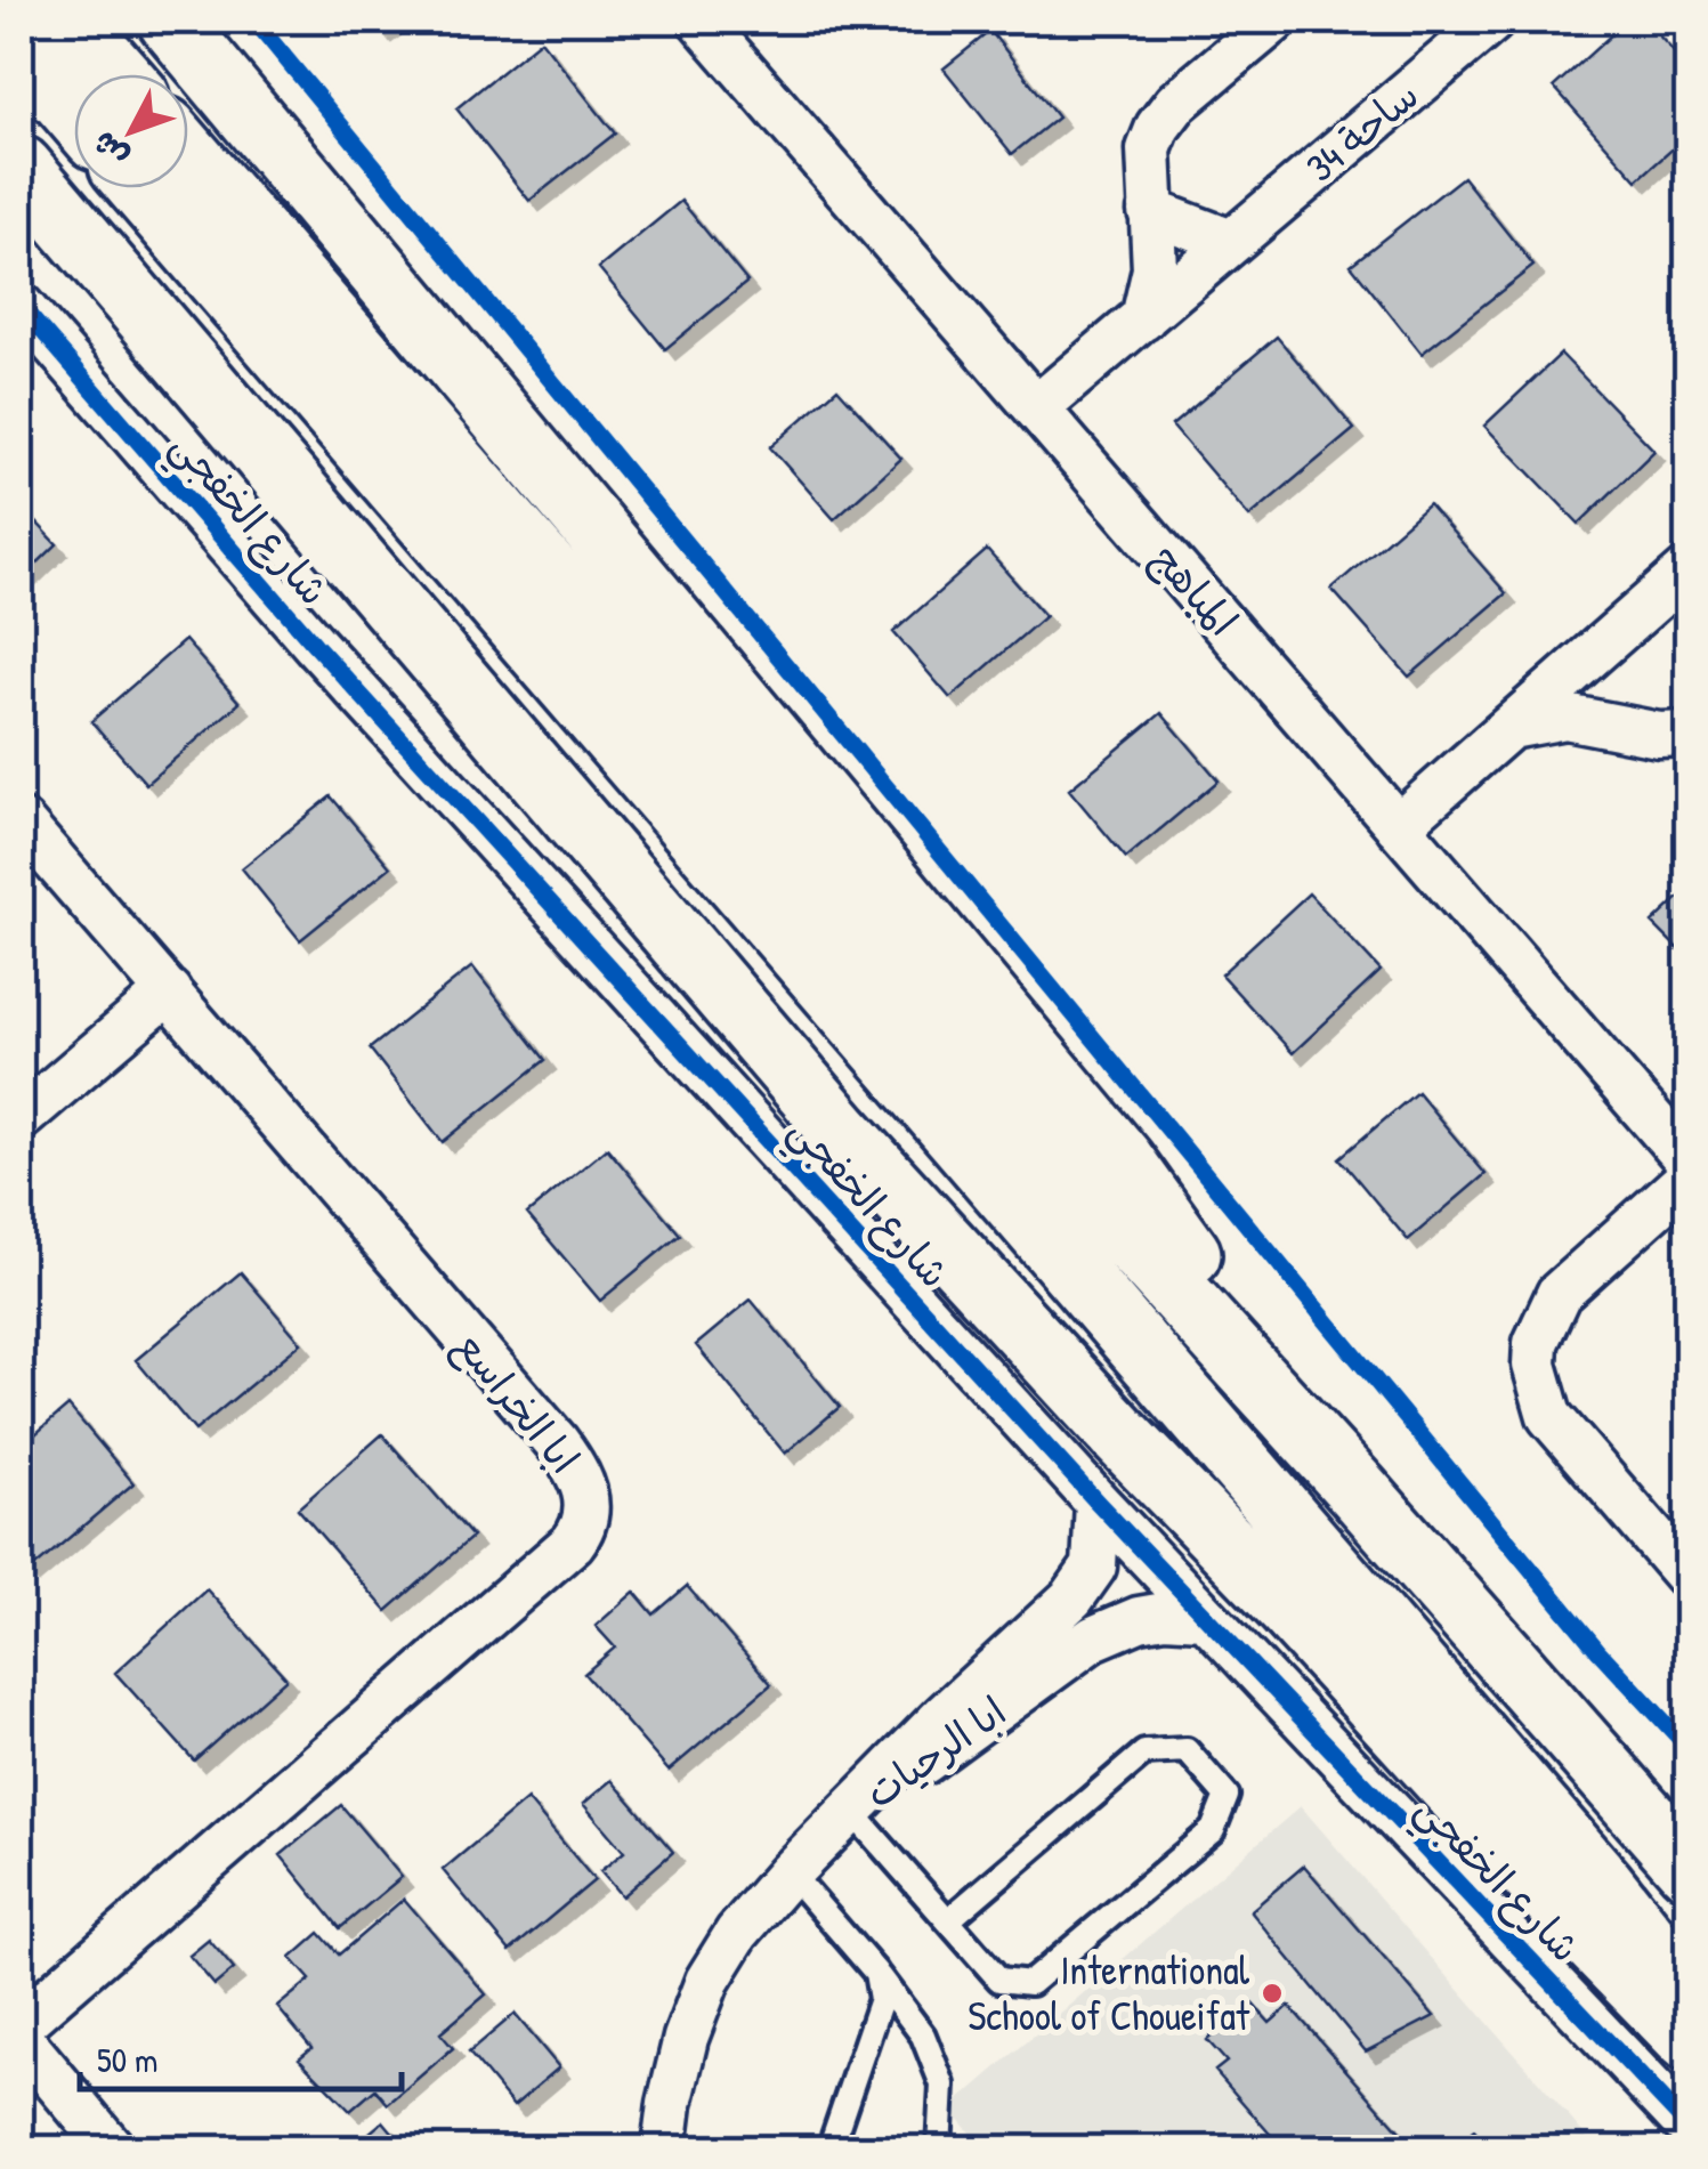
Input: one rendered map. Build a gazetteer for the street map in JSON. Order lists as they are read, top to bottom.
{
  "streets": {
    "highway": ["شارع الخفجي"],
    "street": [
      "ساحة 34",
      "المباهج",
      "ابا الخراسع",
      "ابا الرحيات"
    ]
  },
  "crossings": [
    ["ساحة 34", "المباهج"],
    ["شارع الخفجي", "ابا الرحيات"]
  ],
  "places": ["International School of Choueifat"],
  "scale_bar": "50 m",
  "north": "bottom left"
}
